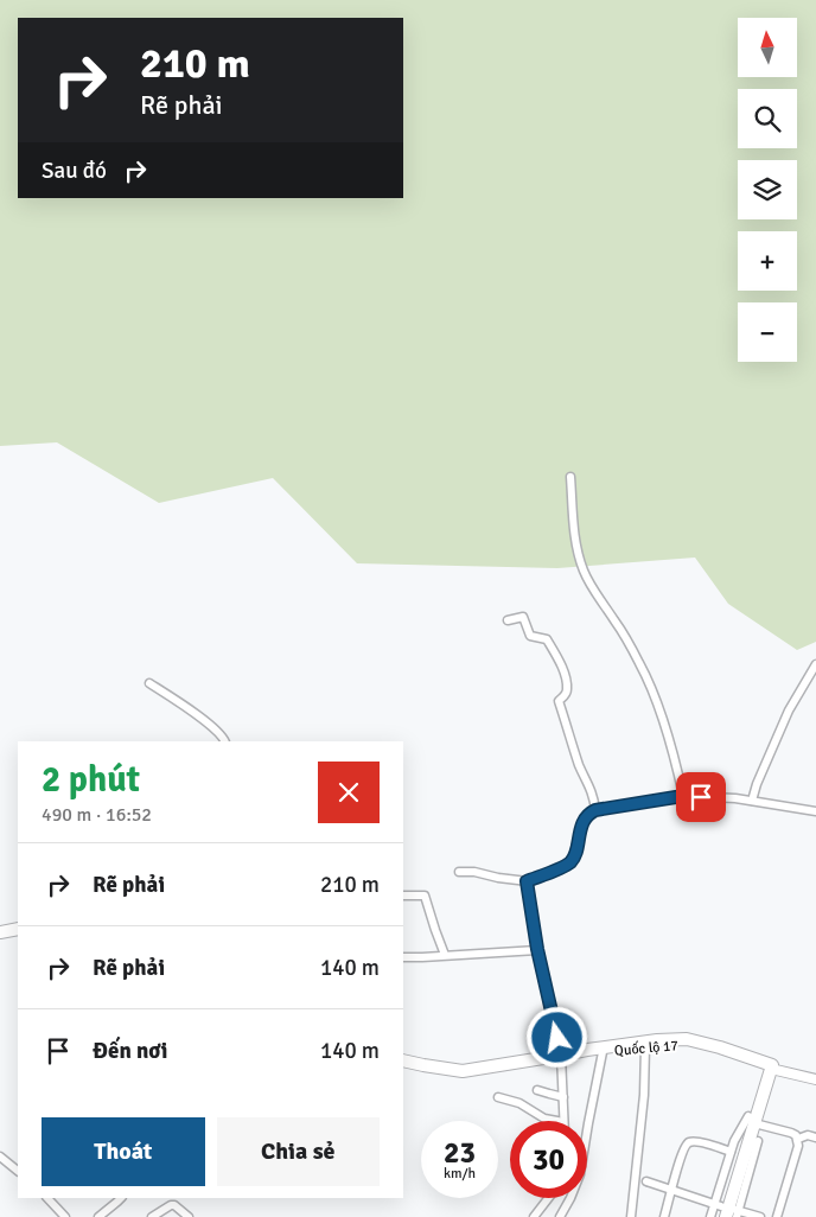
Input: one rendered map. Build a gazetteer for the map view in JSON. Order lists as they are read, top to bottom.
{
  "streets": {
    "highway": ["Quốc lộ 17"]
  },
  "north": "top",
  "page": {
    "map_buttons": ["+", "−"],
    "turn": ["210 m", "Rẽ phải"],
    "then": "Sau đó",
    "heading": ["2 phút", "490 m · 16:52"],
    "list": [
      {
        "name": "Rẽ phải",
        "value": "210 m"
      },
      {
        "name": "Rẽ phải",
        "value": "140 m"
      },
      {
        "name": "Đến nơi",
        "value": "140 m"
      }
    ],
    "buttons": ["Thoát", "Chia sẻ"],
    "speed": "23 km/h",
    "limit": "30"
  }
}
